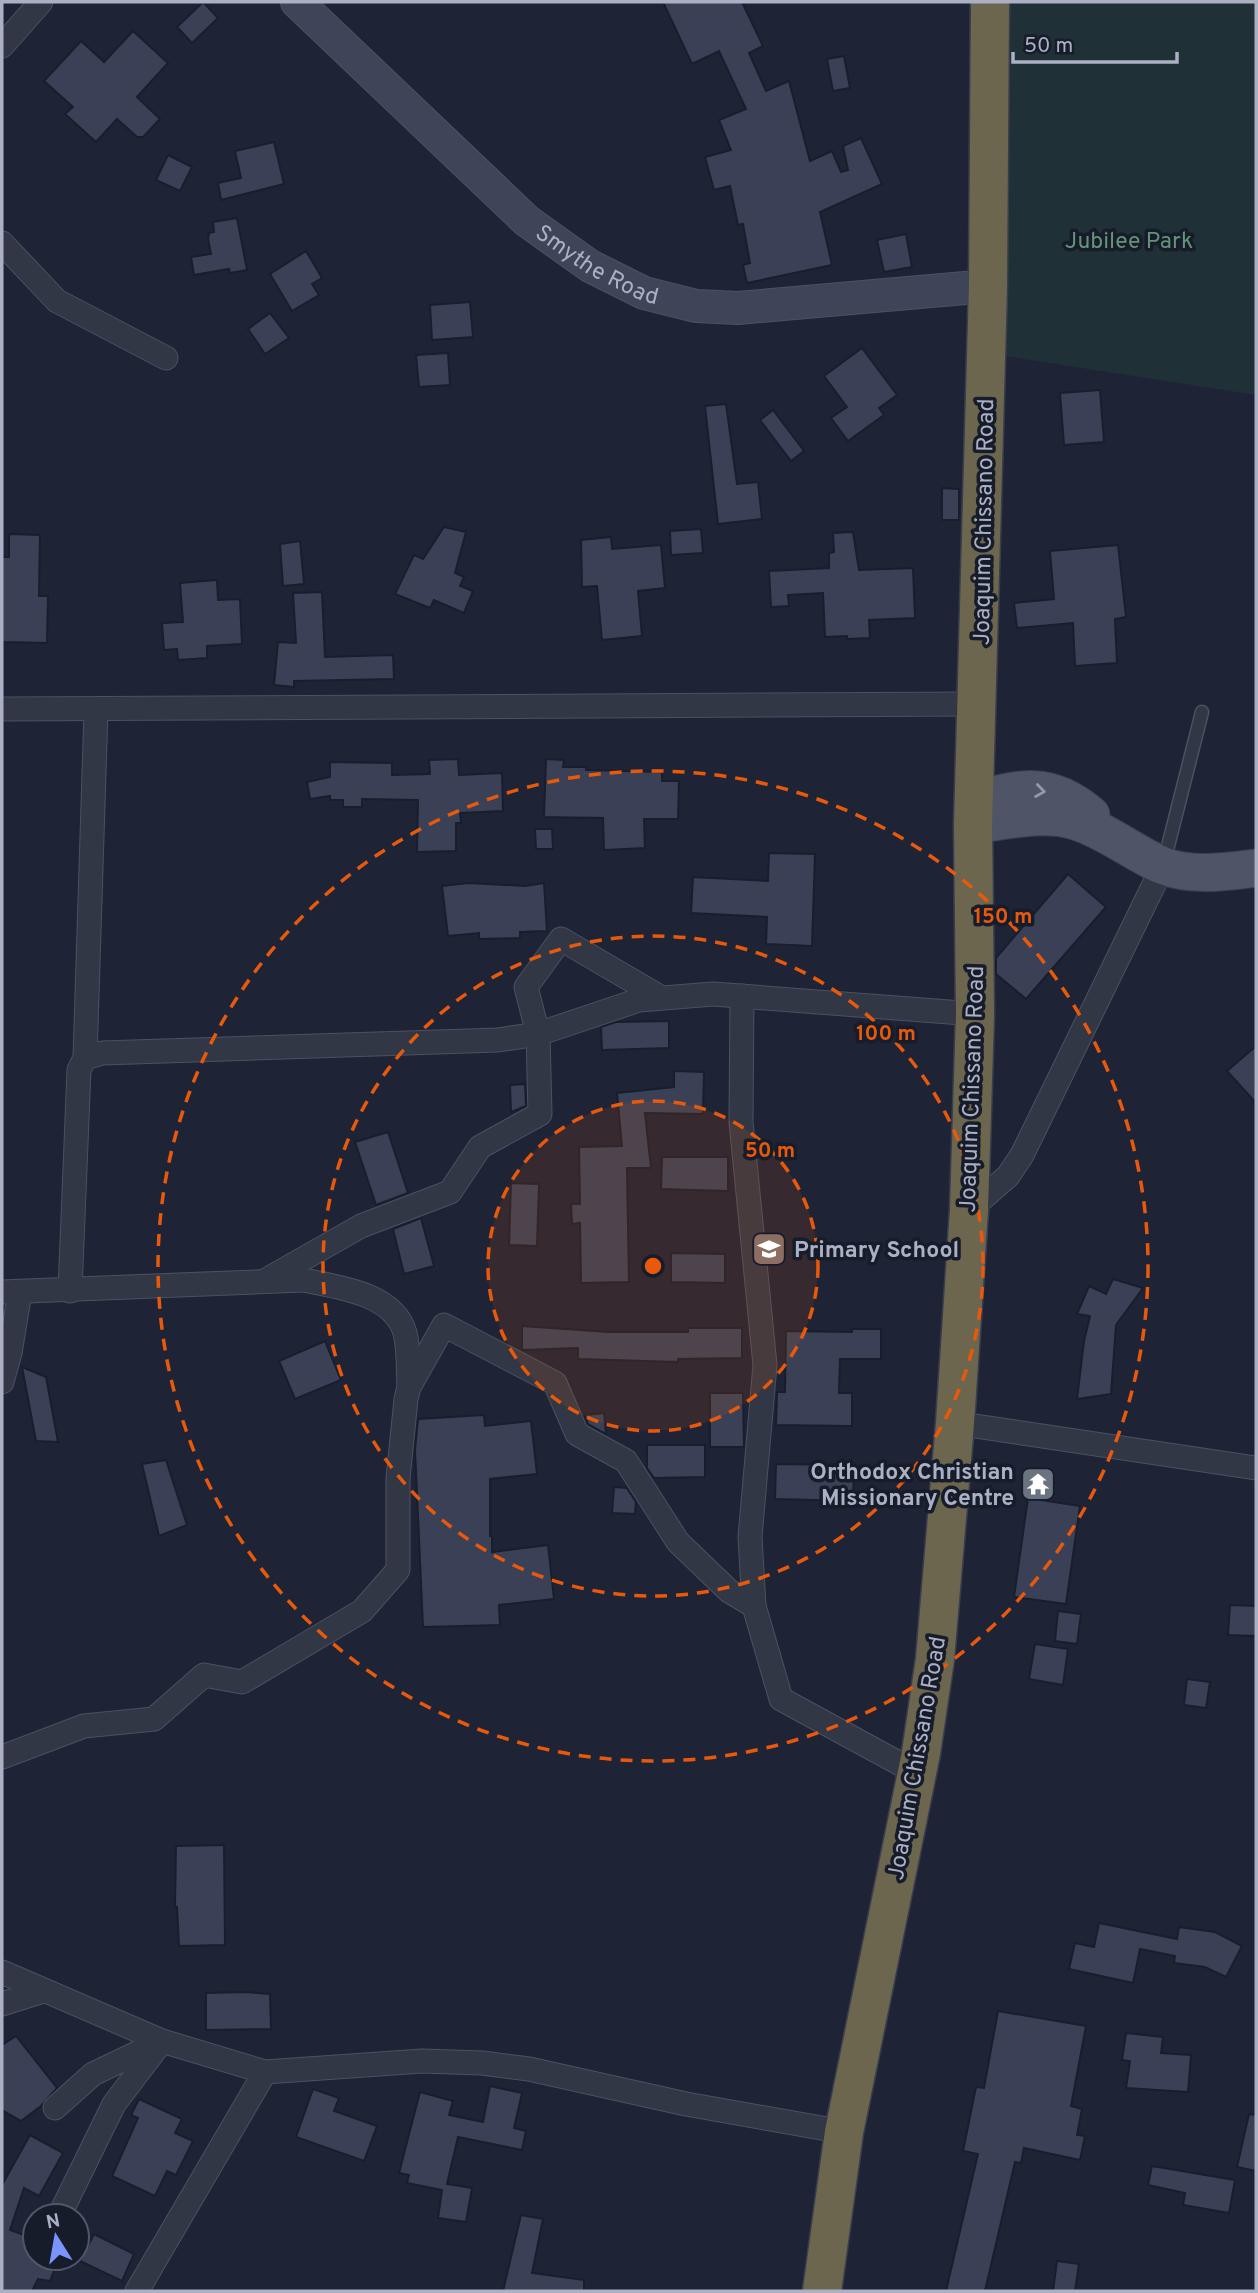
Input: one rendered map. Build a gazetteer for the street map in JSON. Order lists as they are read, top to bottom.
{
  "streets": {
    "highway": ["Joaquim Chissano Road"],
    "street": ["Smythe Road"]
  },
  "crossings": [
    ["Smythe Road", "Joaquim Chissano Road"]
  ],
  "parks": ["Jubilee Park"],
  "places": {
    "school or university": ["Primary School"],
    "temple": ["Orthodox Christian Missionary Centre"]
  },
  "scale_bar": "50 m",
  "north": "top",
  "rings": ["150 m", "100 m", "50 m"]
}
